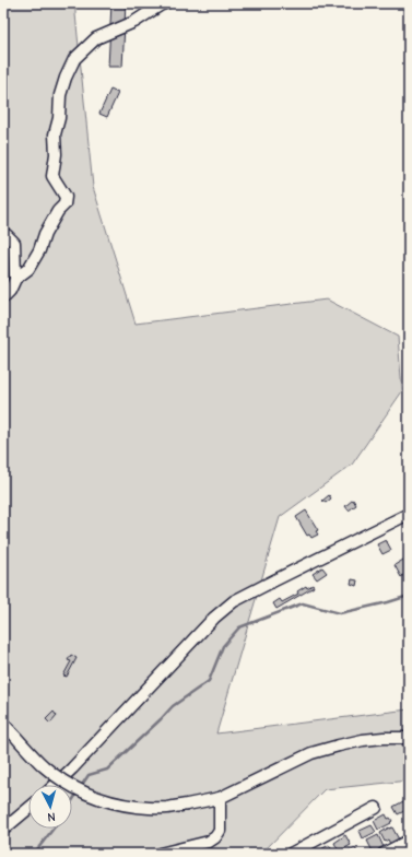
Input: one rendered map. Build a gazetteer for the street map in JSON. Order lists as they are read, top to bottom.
{
  "north": "bottom"
}
